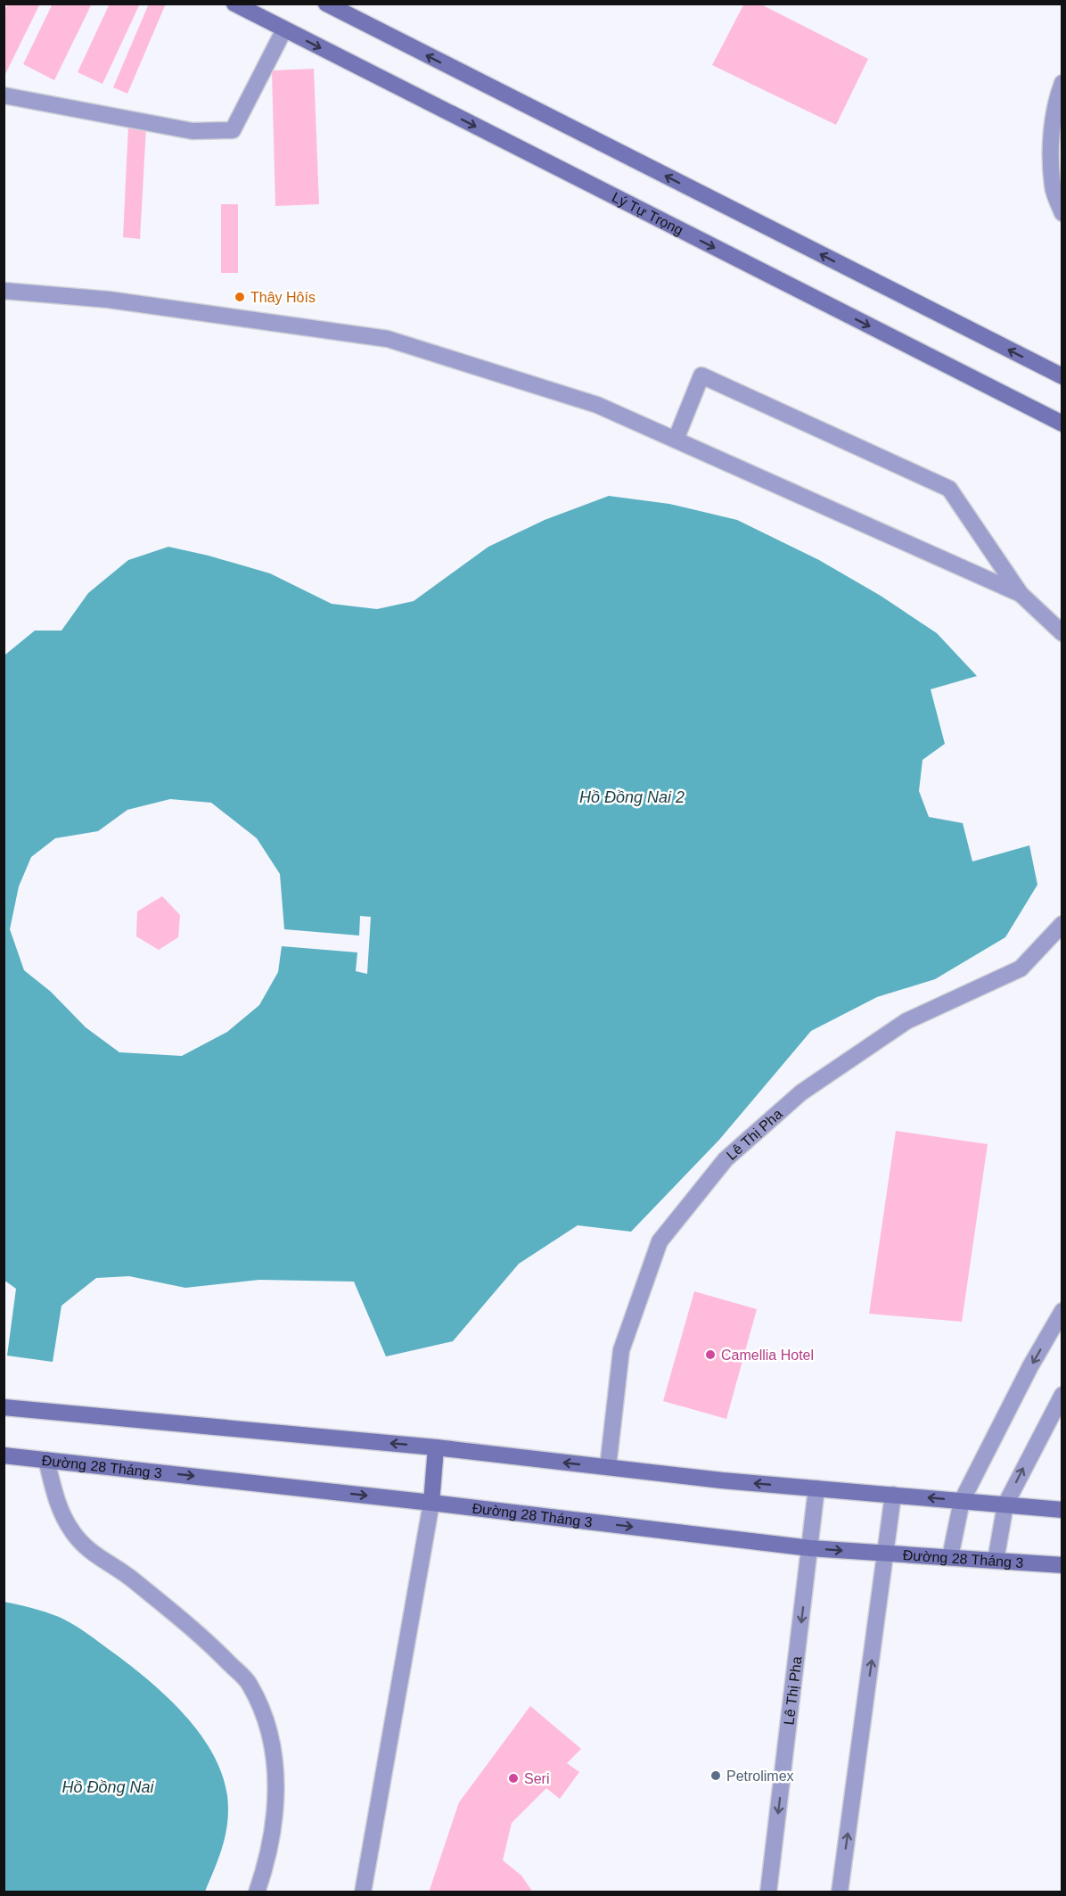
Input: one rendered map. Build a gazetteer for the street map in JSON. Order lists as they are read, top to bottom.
{
  "streets": {
    "street": ["Lý Tự Trọng", "Lê Thị Pha", "Đường 28 Tháng 3"]
  },
  "crossings": [
    ["Lê Thị Pha", "Đường 28 Tháng 3"]
  ],
  "water": ["Hồ Đồng Nai 2", "Hồ Đồng Nai"],
  "places": [
    "Thây Hôís",
    "Camellia Hotel",
    "Petrolimex",
    "Seri"
  ]
}
